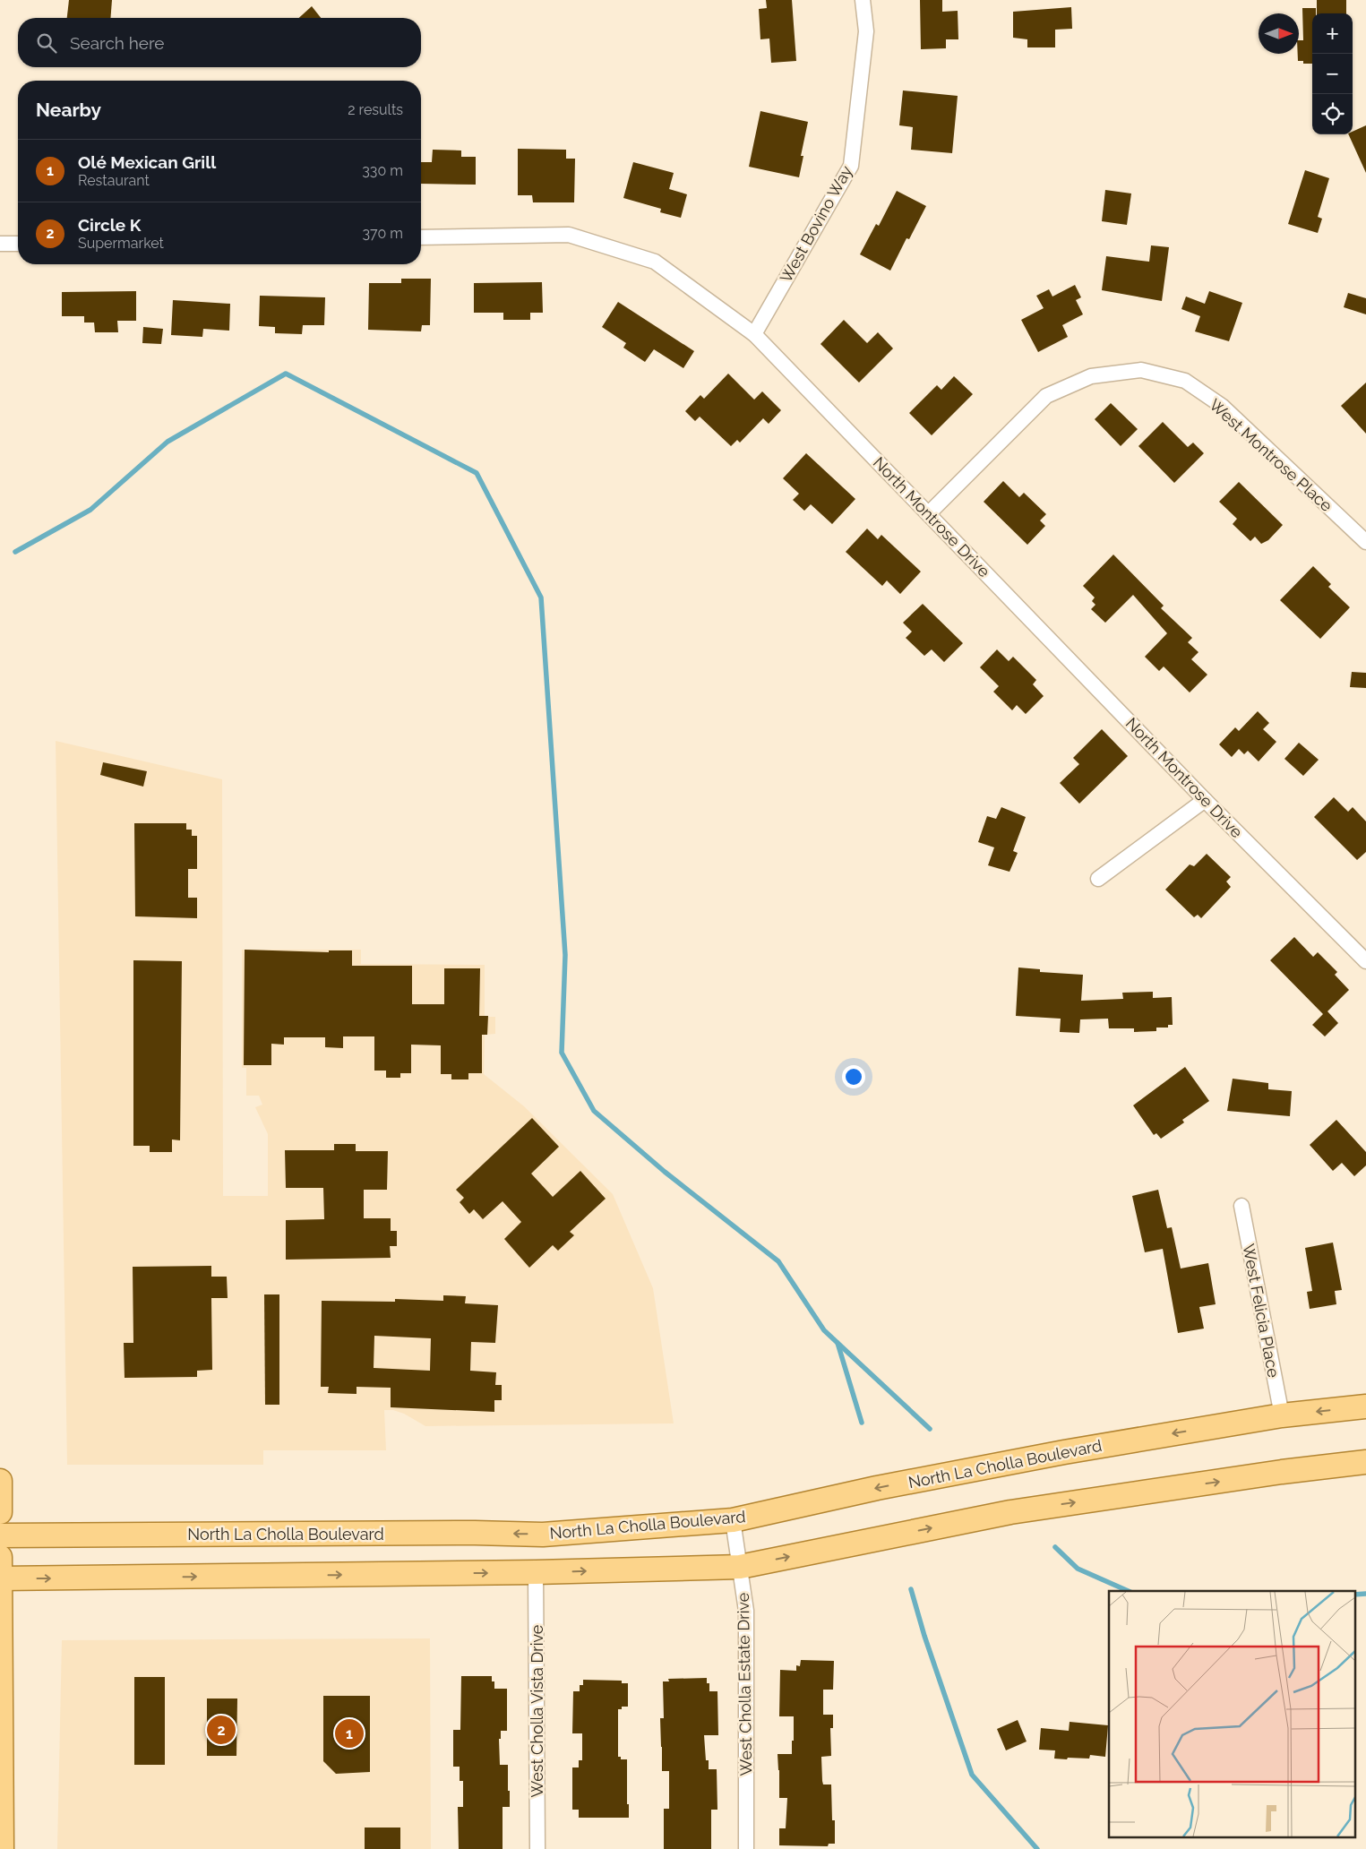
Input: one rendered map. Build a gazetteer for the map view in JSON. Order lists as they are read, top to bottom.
{
  "streets": {
    "main road": ["North La Cholla Boulevard"],
    "street": [
      "West Bovino Way",
      "West Montrose Place",
      "North Montrose Drive",
      "West Felicia Place",
      "West Cholla Estate Drive",
      "West Cholla Vista Drive"
    ]
  },
  "crossings": [
    ["West Bovino Way", "North Montrose Drive"],
    ["West Montrose Place", "North Montrose Drive"],
    ["West Felicia Place", "North La Cholla Boulevard"],
    ["North La Cholla Boulevard", "West Cholla Estate Drive"]
  ],
  "north": "right",
  "page": {
    "map_buttons": ["+", "−"],
    "search": "Search here",
    "heading": ["Nearby", "2 results"],
    "list": [
      {
        "mark": "1",
        "name": "Olé Mexican Grill",
        "note": "Restaurant",
        "value": "330 m"
      },
      {
        "mark": "2",
        "name": "Circle K",
        "note": "Supermarket",
        "value": "370 m"
      }
    ],
    "pins": ["2", "1"]
  }
}
